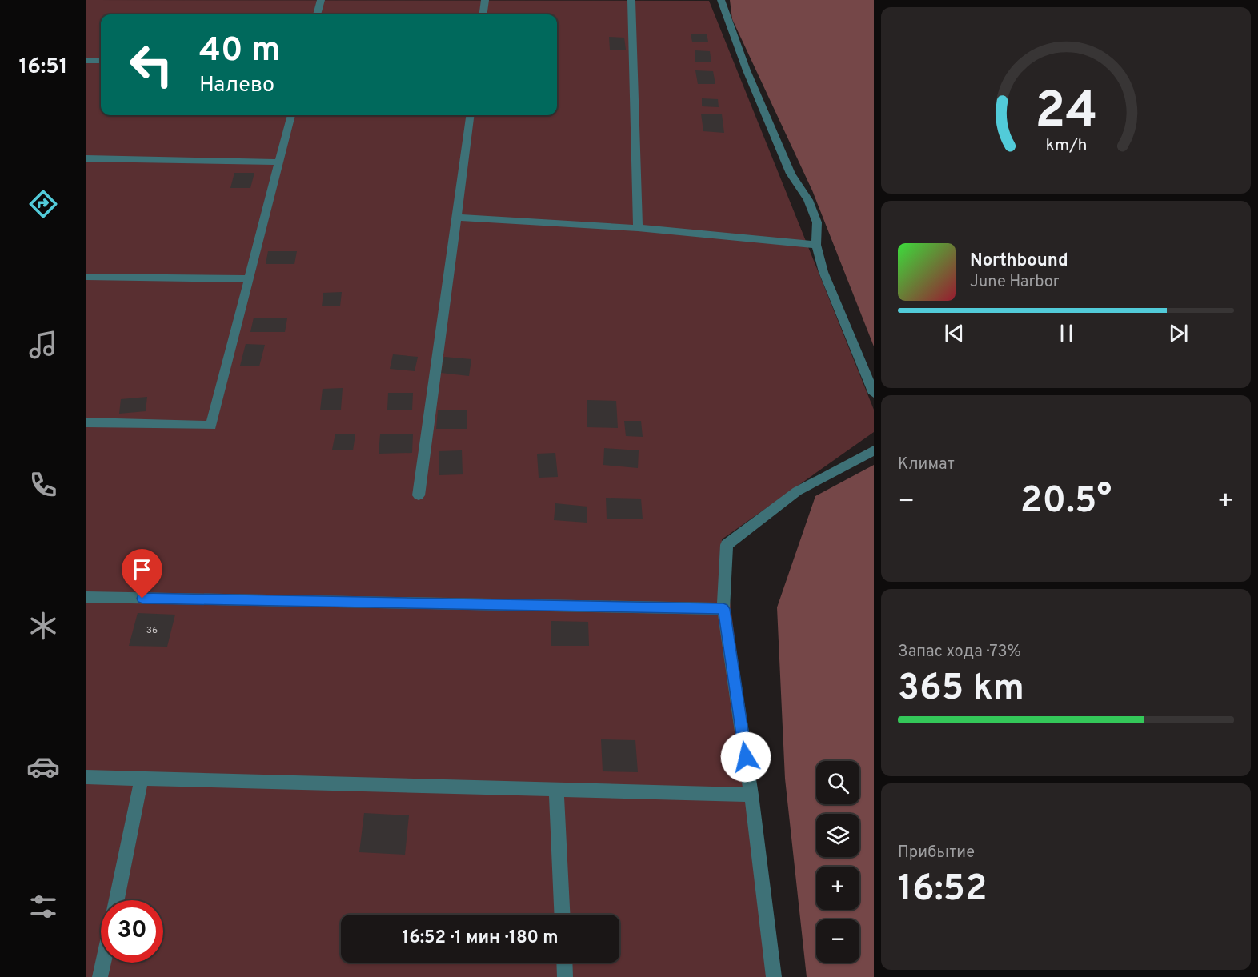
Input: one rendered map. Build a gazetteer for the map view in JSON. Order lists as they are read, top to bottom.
{
  "house_numbers": ["36"],
  "page": {
    "tabs": "16:51",
    "turn": ["40 m", "Налево"],
    "song": ["Northbound", "June Harbor"],
    "tile": [
      "Климат",
      ["Запас хода · 73%", "365 km"],
      ["Прибытие", "16:52"]
    ],
    "heat": ["−", "20.5°", "+"],
    "map_buttons": ["+", "−"],
    "limit": "30",
    "trip": "16:52 · 1 мин · 180 m",
    "gauge": ["24", "km/h"]
  }
}
